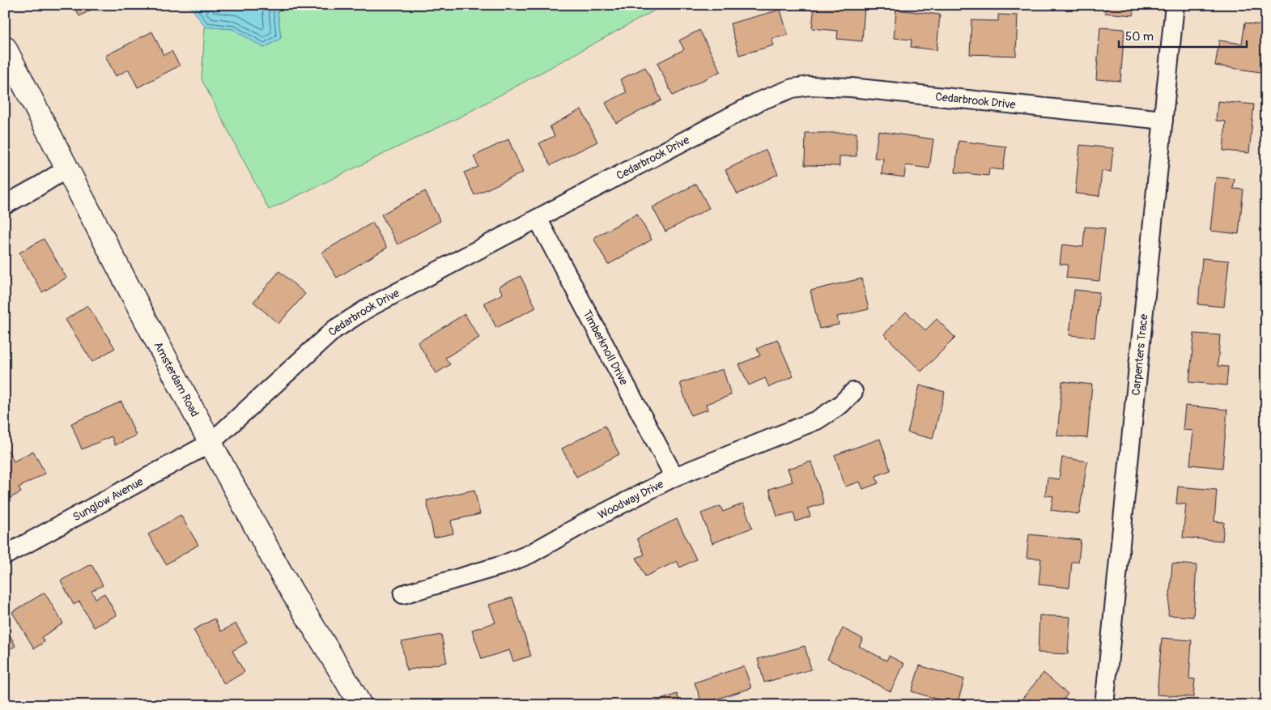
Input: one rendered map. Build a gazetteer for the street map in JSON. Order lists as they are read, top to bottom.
{
  "streets": {
    "main road": ["Amsterdam Road"],
    "street": [
      "Cedarbrook Drive",
      "Timberknoll Drive",
      "Carpenters Trace",
      "Woodway Drive",
      "Sunglow Avenue"
    ]
  },
  "crossings": [
    ["Cedarbrook Drive", "Timberknoll Drive"],
    ["Cedarbrook Drive", "Carpenters Trace"],
    ["Cedarbrook Drive", "Amsterdam Road"],
    ["Cedarbrook Drive", "Sunglow Avenue"],
    ["Timberknoll Drive", "Woodway Drive"],
    ["Amsterdam Road", "Sunglow Avenue"]
  ],
  "scale_bar": "50 m"
}
